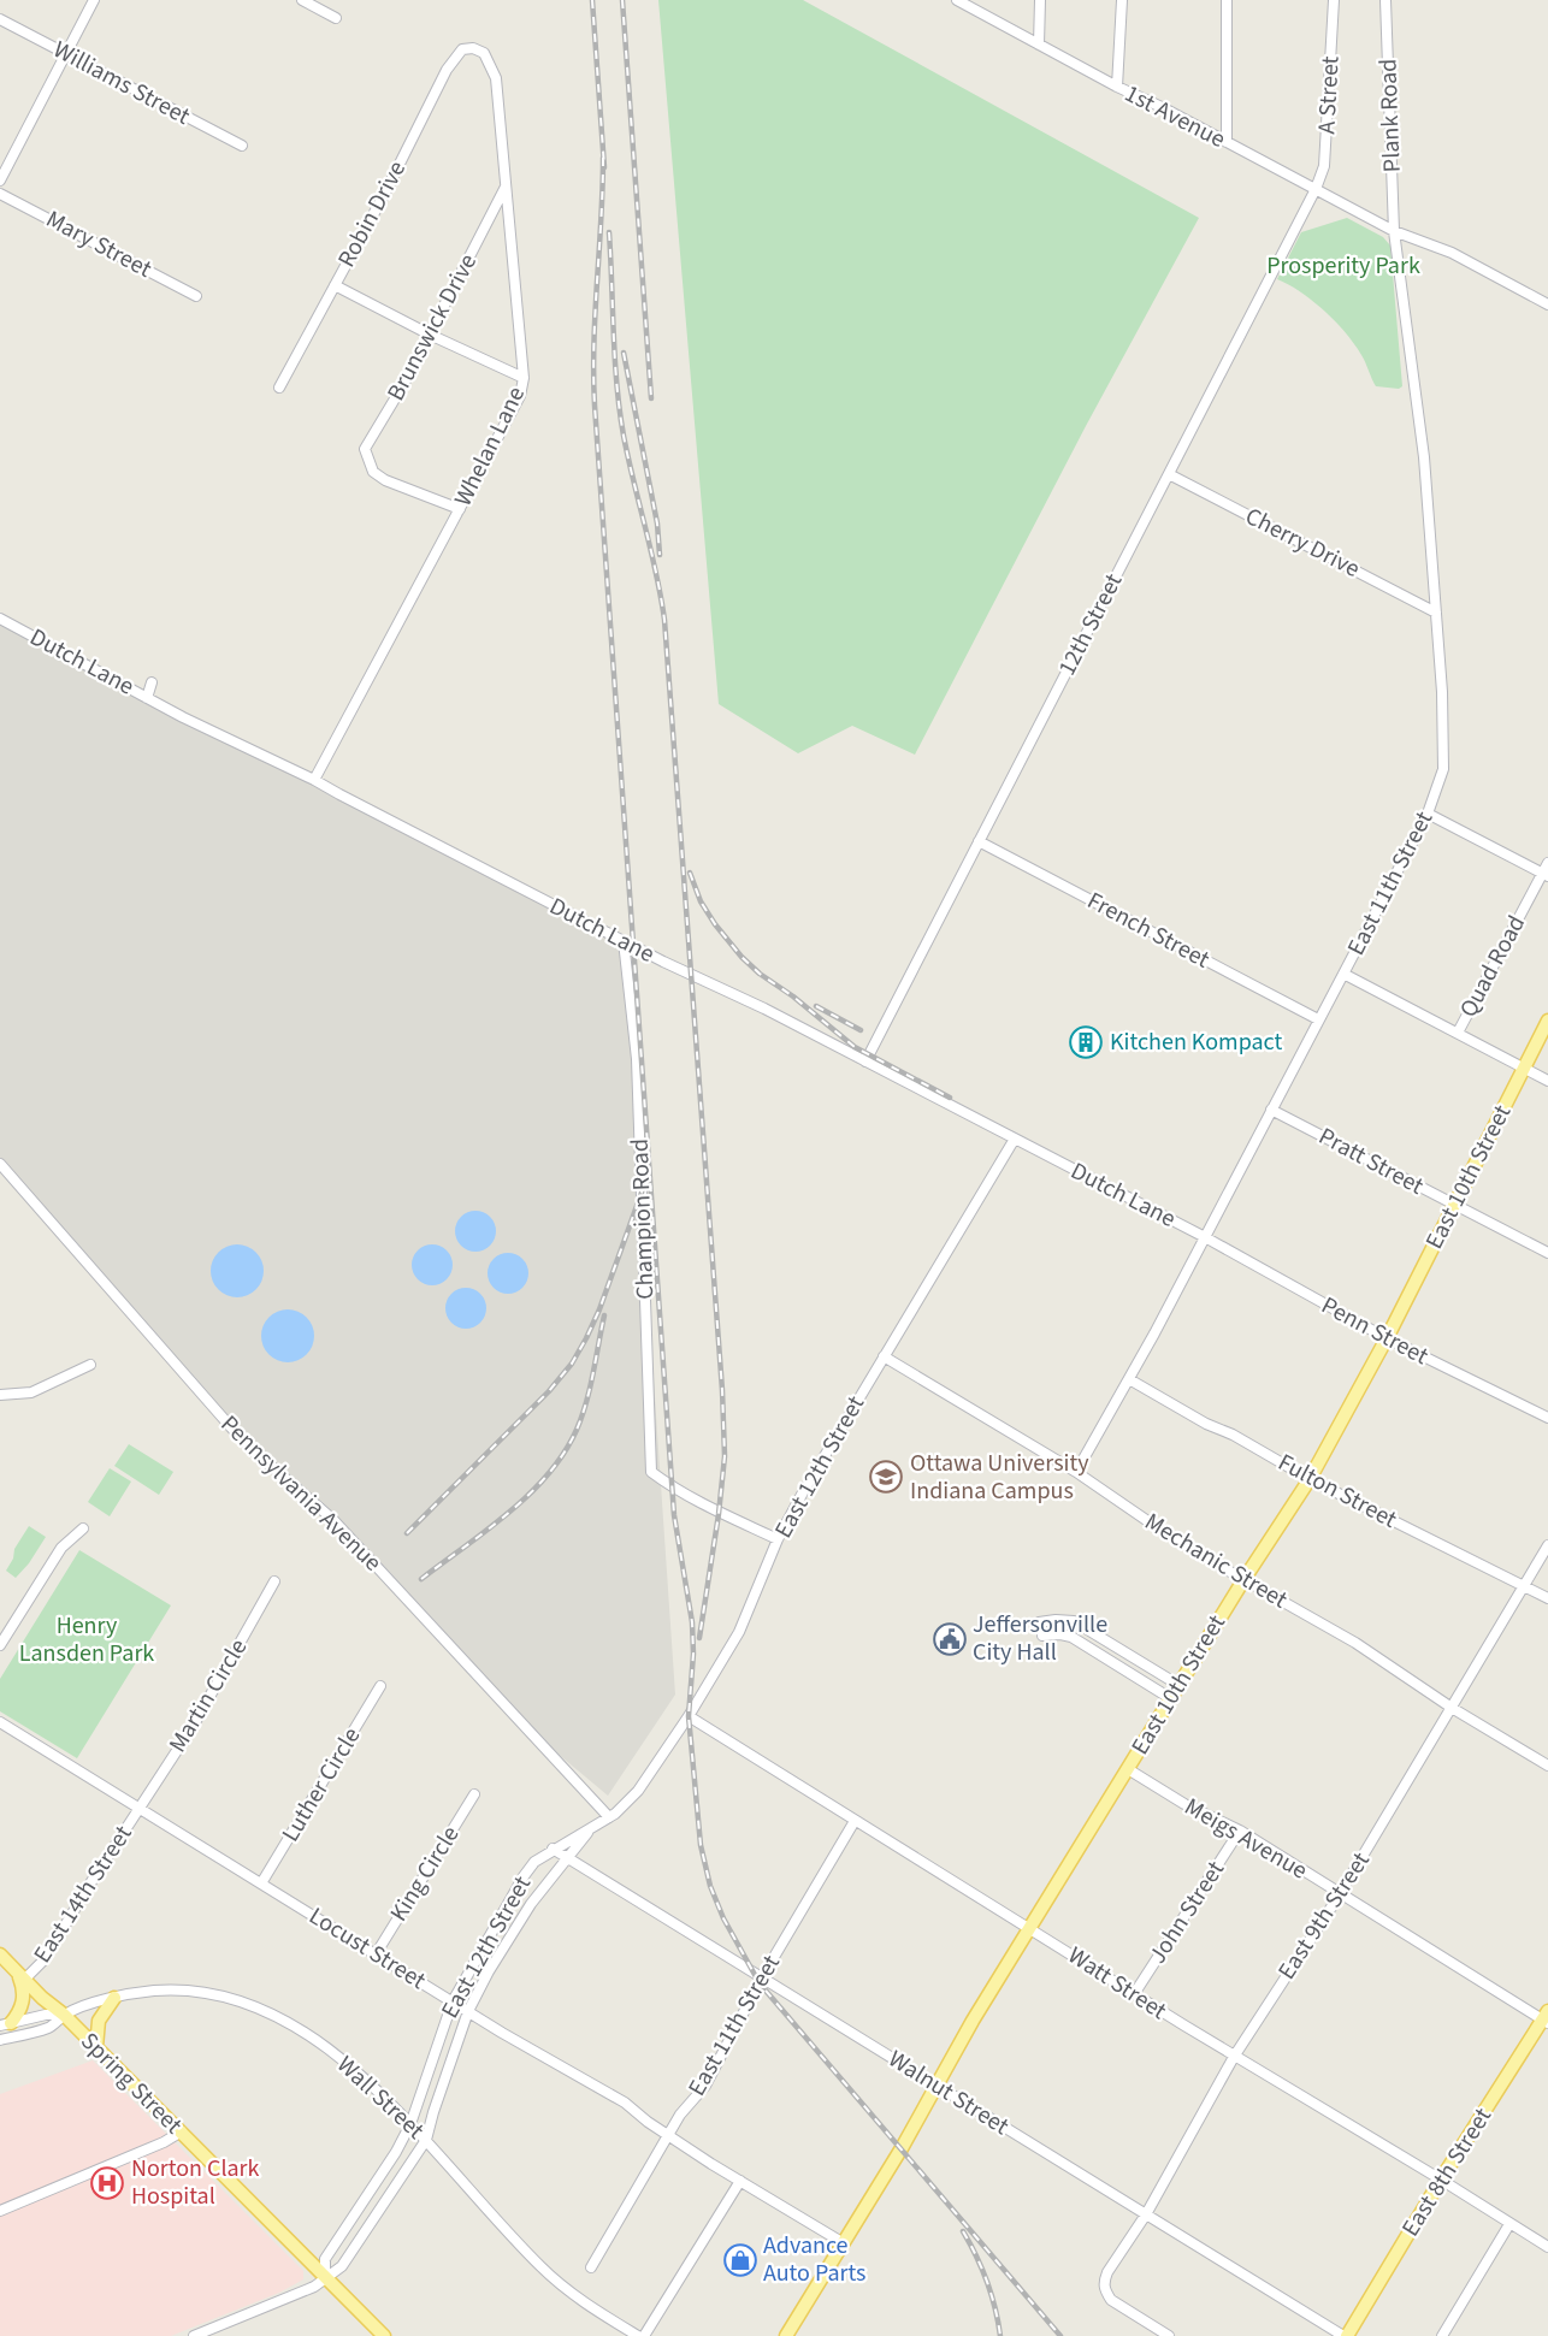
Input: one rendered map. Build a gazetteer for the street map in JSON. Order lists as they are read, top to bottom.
{
  "streets": {
    "main road": ["East 10th Street", "Spring Street", "East 8th Street"],
    "street": [
      "Williams Street",
      "A Street",
      "Plank Road",
      "1st Avenue",
      "Robin Drive",
      "Mary Street",
      "Brunswick Drive",
      "Whelan Lane",
      "Cherry Drive",
      "12th Street",
      "Dutch Lane",
      "East 11th Street",
      "French Street",
      "Quad Road",
      "Pratt Street",
      "Champion Road",
      "Penn Street",
      "East 12th Street",
      "Fulton Street",
      "Pennsylvania Avenue",
      "Mechanic Street",
      "Martin Circle",
      "Luther Circle",
      "Meigs Avenue",
      "King Circle",
      "East 14th Street",
      "John Street",
      "East 9th Street",
      "Locust Street",
      "Watt Street",
      "Walnut Street",
      "Wall Street"
    ]
  },
  "crossings": [
    ["A Street", "1st Avenue"],
    ["A Street", "12th Street"],
    ["Plank Road", "1st Avenue"],
    ["Plank Road", "East 11th Street"],
    ["1st Avenue", "12th Street"],
    ["1st Avenue", "East 11th Street"],
    ["Robin Drive", "Whelan Lane"],
    ["Brunswick Drive", "Whelan Lane"],
    ["Whelan Lane", "Dutch Lane"],
    ["Cherry Drive", "12th Street"],
    ["Cherry Drive", "East 11th Street"],
    ["12th Street", "Dutch Lane"],
    ["12th Street", "French Street"],
    ["Dutch Lane", "East 11th Street"],
    ["Dutch Lane", "Champion Road"],
    ["Dutch Lane", "Penn Street"],
    ["Dutch Lane", "East 12th Street"],
    ["East 11th Street", "French Street"],
    ["East 11th Street", "Pratt Street"],
    ["East 11th Street", "Penn Street"],
    ["East 11th Street", "Fulton Street"],
    ["East 11th Street", "Mechanic Street"],
    ["East 11th Street", "Locust Street"],
    ["East 11th Street", "Watt Street"],
    ["East 11th Street", "Walnut Street"],
    ["Pratt Street", "East 10th Street"],
    ["East 10th Street", "Penn Street"],
    ["East 10th Street", "Fulton Street"],
    ["East 10th Street", "Mechanic Street"],
    ["East 10th Street", "Meigs Avenue"],
    ["East 10th Street", "Locust Street"],
    ["East 10th Street", "Watt Street"],
    ["East 10th Street", "Walnut Street"],
    ["Champion Road", "East 12th Street"],
    ["East 12th Street", "Pennsylvania Avenue"],
    ["East 12th Street", "Mechanic Street"],
    ["East 12th Street", "Locust Street"],
    ["East 12th Street", "Watt Street"],
    ["East 12th Street", "Spring Street"],
    ["East 12th Street", "Walnut Street"],
    ["East 12th Street", "Wall Street"],
    ["Fulton Street", "East 9th Street"],
    ["Mechanic Street", "East 9th Street"],
    ["Martin Circle", "East 14th Street"],
    ["Martin Circle", "Locust Street"],
    ["Luther Circle", "Locust Street"],
    ["Meigs Avenue", "John Street"],
    ["Meigs Avenue", "East 9th Street"],
    ["Meigs Avenue", "East 8th Street"],
    ["King Circle", "Locust Street"],
    ["East 14th Street", "Locust Street"],
    ["East 14th Street", "Spring Street"],
    ["John Street", "Watt Street"],
    ["East 9th Street", "Watt Street"],
    ["East 9th Street", "Walnut Street"],
    ["Watt Street", "East 8th Street"],
    ["Spring Street", "Wall Street"],
    ["Walnut Street", "East 8th Street"]
  ],
  "parks": ["Prosperity Park", "Henry Lansden Park"],
  "places": {
    "building": ["Kitchen Kompact"],
    "school or university": ["Ottawa University Indiana Campus"],
    "public building": ["Jeffersonville City Hall"],
    "hospital": ["Norton Clark Hospital"],
    "shop": ["Advance Auto Parts"]
  }
}
